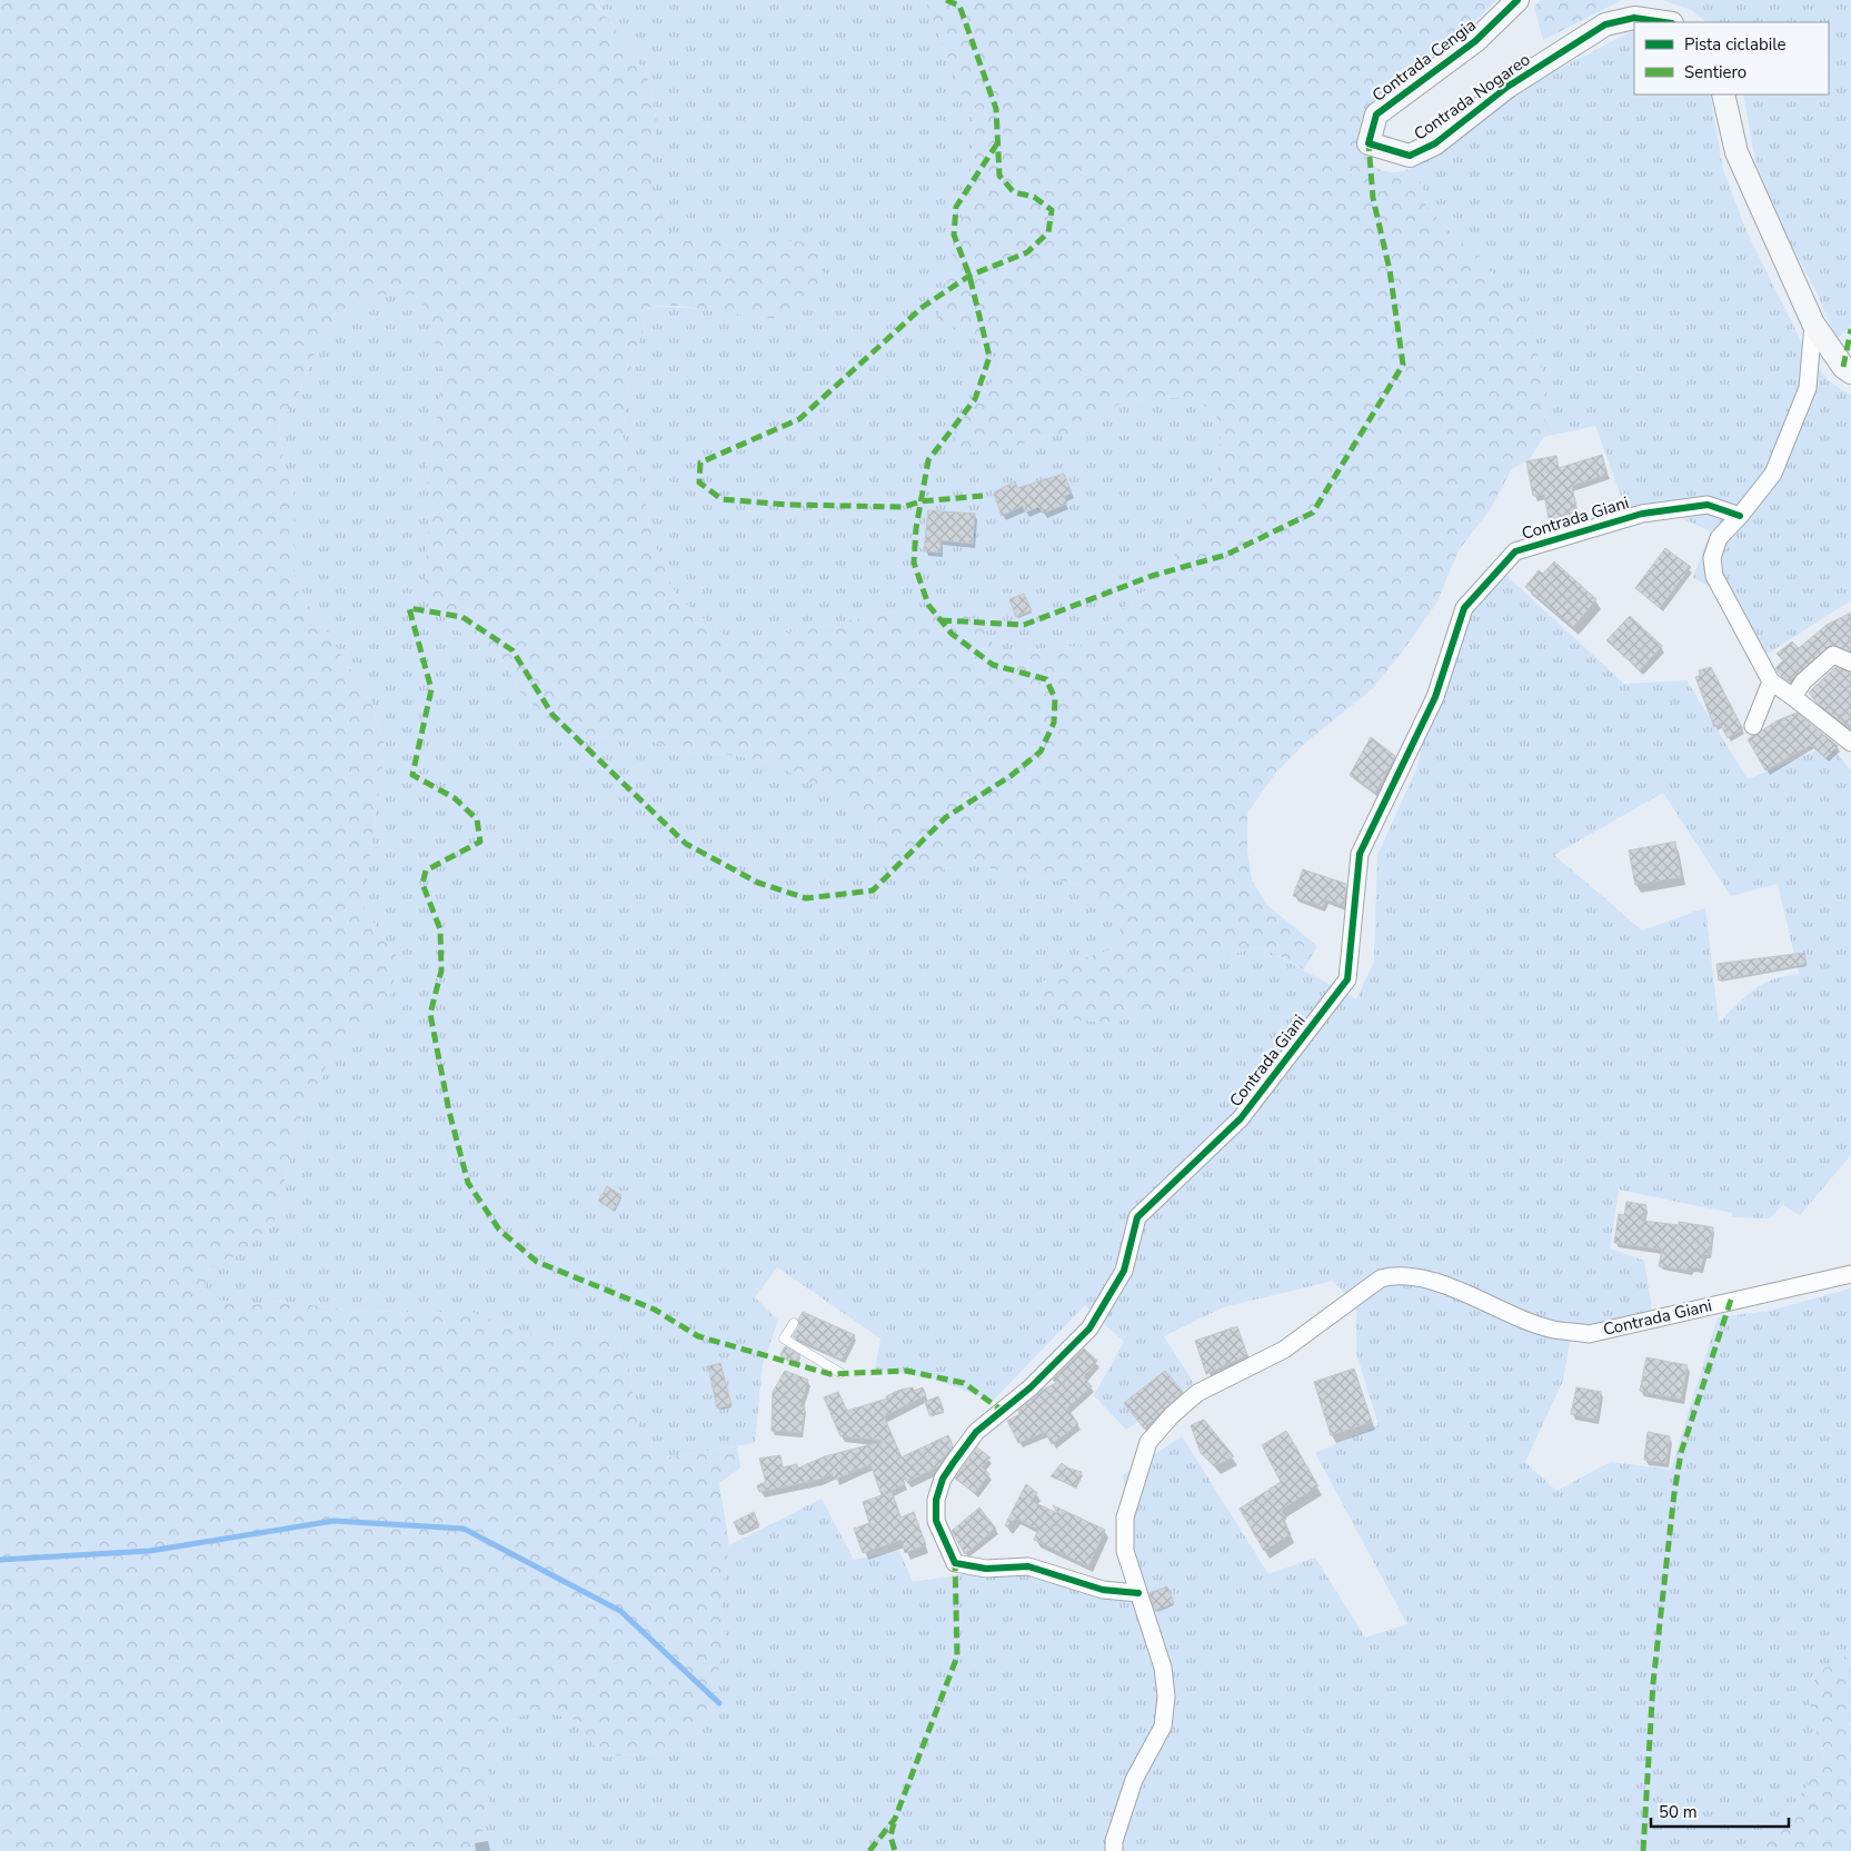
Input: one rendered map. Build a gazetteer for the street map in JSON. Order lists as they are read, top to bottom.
{
  "streets": {
    "street": ["Contrada Cengia", "Contrada Nogareo", "Contrada Giani"]
  },
  "crossings": [
    ["Contrada Cengia", "Contrada Nogareo"]
  ],
  "legend": ["Pista ciclabile", "Sentiero"],
  "scale_bar": "50 m"
}
